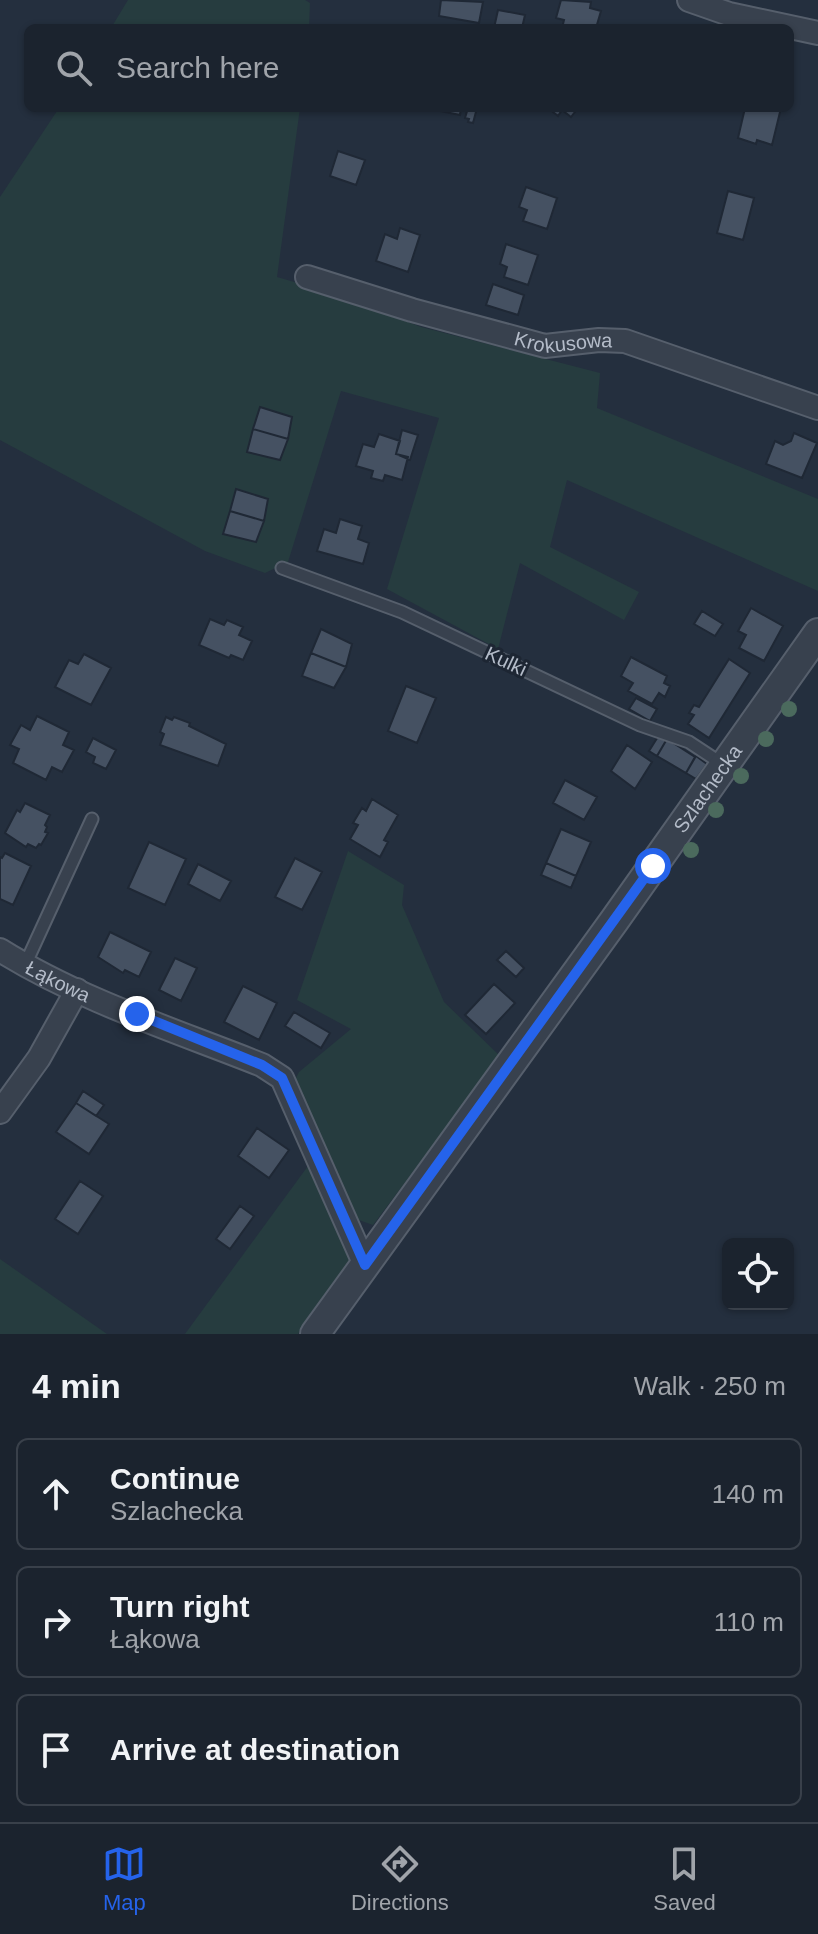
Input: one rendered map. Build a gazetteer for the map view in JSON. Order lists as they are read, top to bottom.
{
  "streets": {
    "street": ["Krokusowa", "Szlachecka", "Łąkowa"],
    "lane": ["Kulki"]
  },
  "crossings": [
    ["Kulki", "Szlachecka"],
    ["Szlachecka", "Łąkowa"]
  ],
  "page": {
    "search": "Search here",
    "heading": ["4 min", "Walk · 250 m"],
    "list": [
      ["Continue", "Szlachecka", "140 m"],
      ["Turn right", "Łąkowa", "110 m"],
      "Arrive at destination"
    ],
    "nav": ["Map", "Directions", "Saved"]
  }
}
